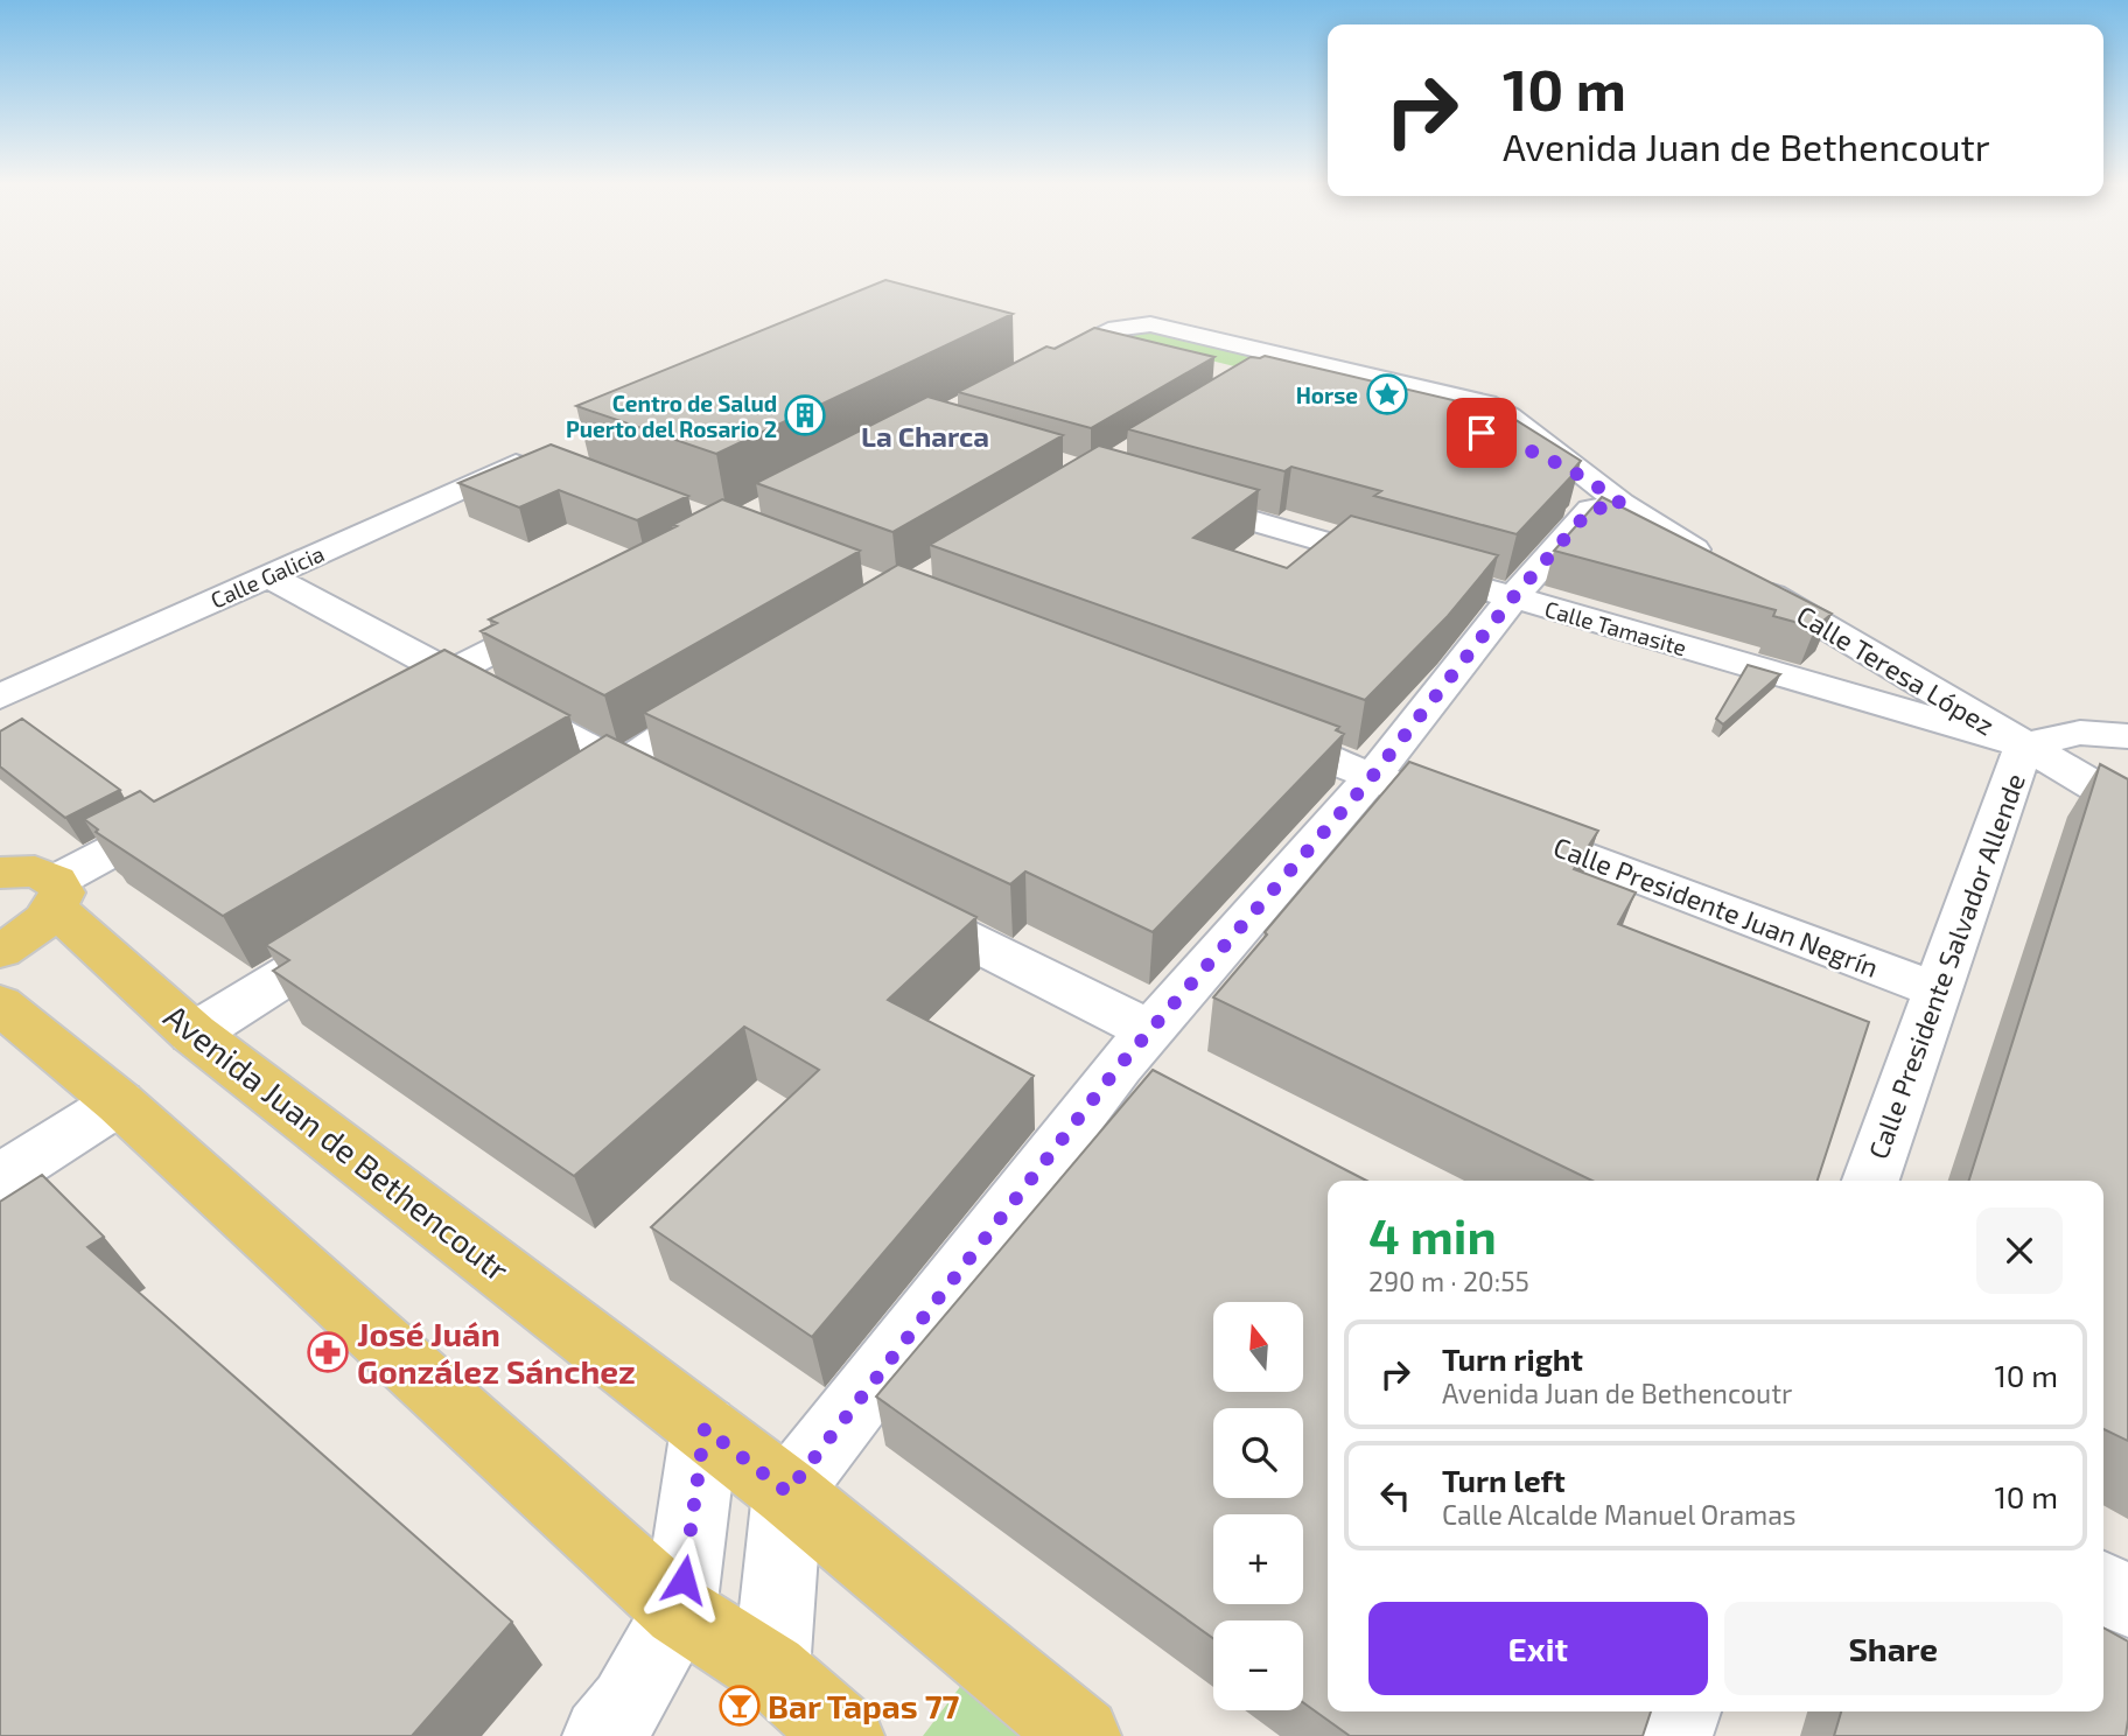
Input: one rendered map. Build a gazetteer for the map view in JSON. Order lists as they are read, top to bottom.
{
  "streets": {
    "main road": ["Avenida Juan de Bethencoutr"],
    "street": [
      "Calle Galicia",
      "Calle Tamasite",
      "Calle Teresa López",
      "Calle Presidente Juan Negrín",
      "Calle Presidente Salvador Allende"
    ]
  },
  "crossings": [
    ["Calle Tamasite", "Calle Teresa López"],
    ["Calle Tamasite", "Calle Presidente Salvador Allende"],
    ["Calle Teresa López", "Calle Presidente Salvador Allende"],
    ["Calle Presidente Juan Negrín", "Calle Presidente Salvador Allende"]
  ],
  "districts": ["La Charca"],
  "places": {
    "place": ["Horse"],
    "building": ["Centro de Salud Puerto del Rosario 2"],
    "pharmacy": ["José Juán González Sánchez"],
    "bar": ["Bar Tapas 77"]
  },
  "north": "top",
  "page": {
    "turn": ["10 m", "Avenida Juan de Bethencoutr"],
    "heading": ["4 min", "290 m · 20:55"],
    "map_buttons": ["+", "−"],
    "list": [
      {
        "name": "Turn right",
        "note": "Avenida Juan de Bethencoutr",
        "value": "10 m"
      },
      {
        "name": "Turn left",
        "note": "Calle Alcalde Manuel Oramas",
        "value": "10 m"
      }
    ],
    "buttons": ["Exit", "Share"]
  }
}
